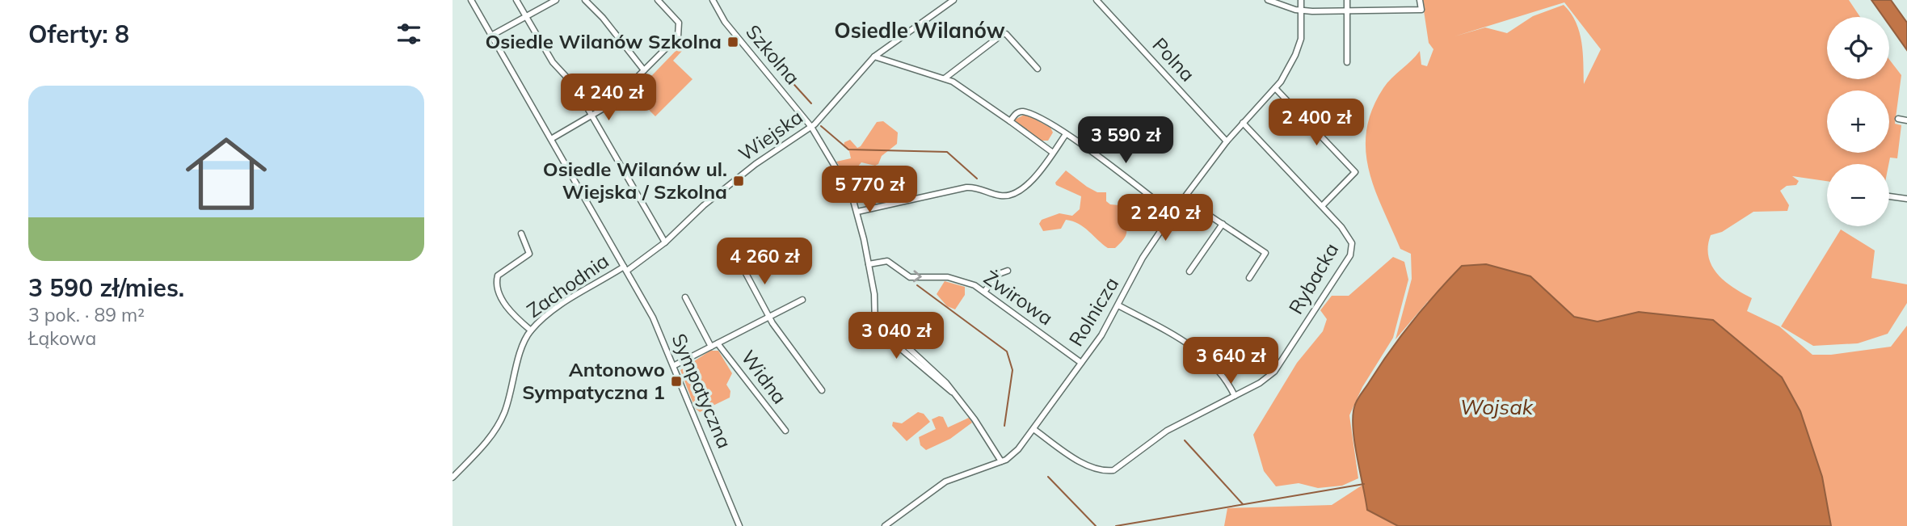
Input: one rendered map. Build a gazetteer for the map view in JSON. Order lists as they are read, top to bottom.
{
  "streets": {
    "street": [
      "Szkolna",
      "Polna",
      "Wiejska",
      "Rybacka",
      "Zachodnia",
      "Żwirowa",
      "Rolnicza",
      "Widna",
      "Sympatyczna"
    ]
  },
  "crossings": [
    ["Szkolna", "Wiejska"],
    ["Szkolna", "Żwirowa"],
    ["Szkolna", "Rolnicza"],
    ["Polna", "Rolnicza"],
    ["Wiejska", "Zachodnia"],
    ["Wiejska", "Sympatyczna"],
    ["Rybacka", "Rolnicza"],
    ["Zachodnia", "Sympatyczna"],
    ["Żwirowa", "Rolnicza"]
  ],
  "one_way": ["Żwirowa"],
  "districts": ["Osiedle Wilanów"],
  "water": ["Wojsak"],
  "places": {
    "transit": ["Osiedle Wilanów Szkolna", "Osiedle Wilanów ul. Wiejska / Szkolna", "Antonowo Sympatyczna 1"]
  },
  "page": {
    "heading": "Oferty: 8",
    "map_buttons": ["+", "−"],
    "list": [
      {
        "name": "3 590 zł/mies.",
        "note": "3 pok. · 89 m² · Łąkowa"
      }
    ],
    "price": [
      "4 240 zł",
      "2 400 zł",
      "3 590 zł",
      "5 770 zł",
      "2 240 zł",
      "4 260 zł",
      "3 040 zł",
      "3 640 zł"
    ]
  }
}
